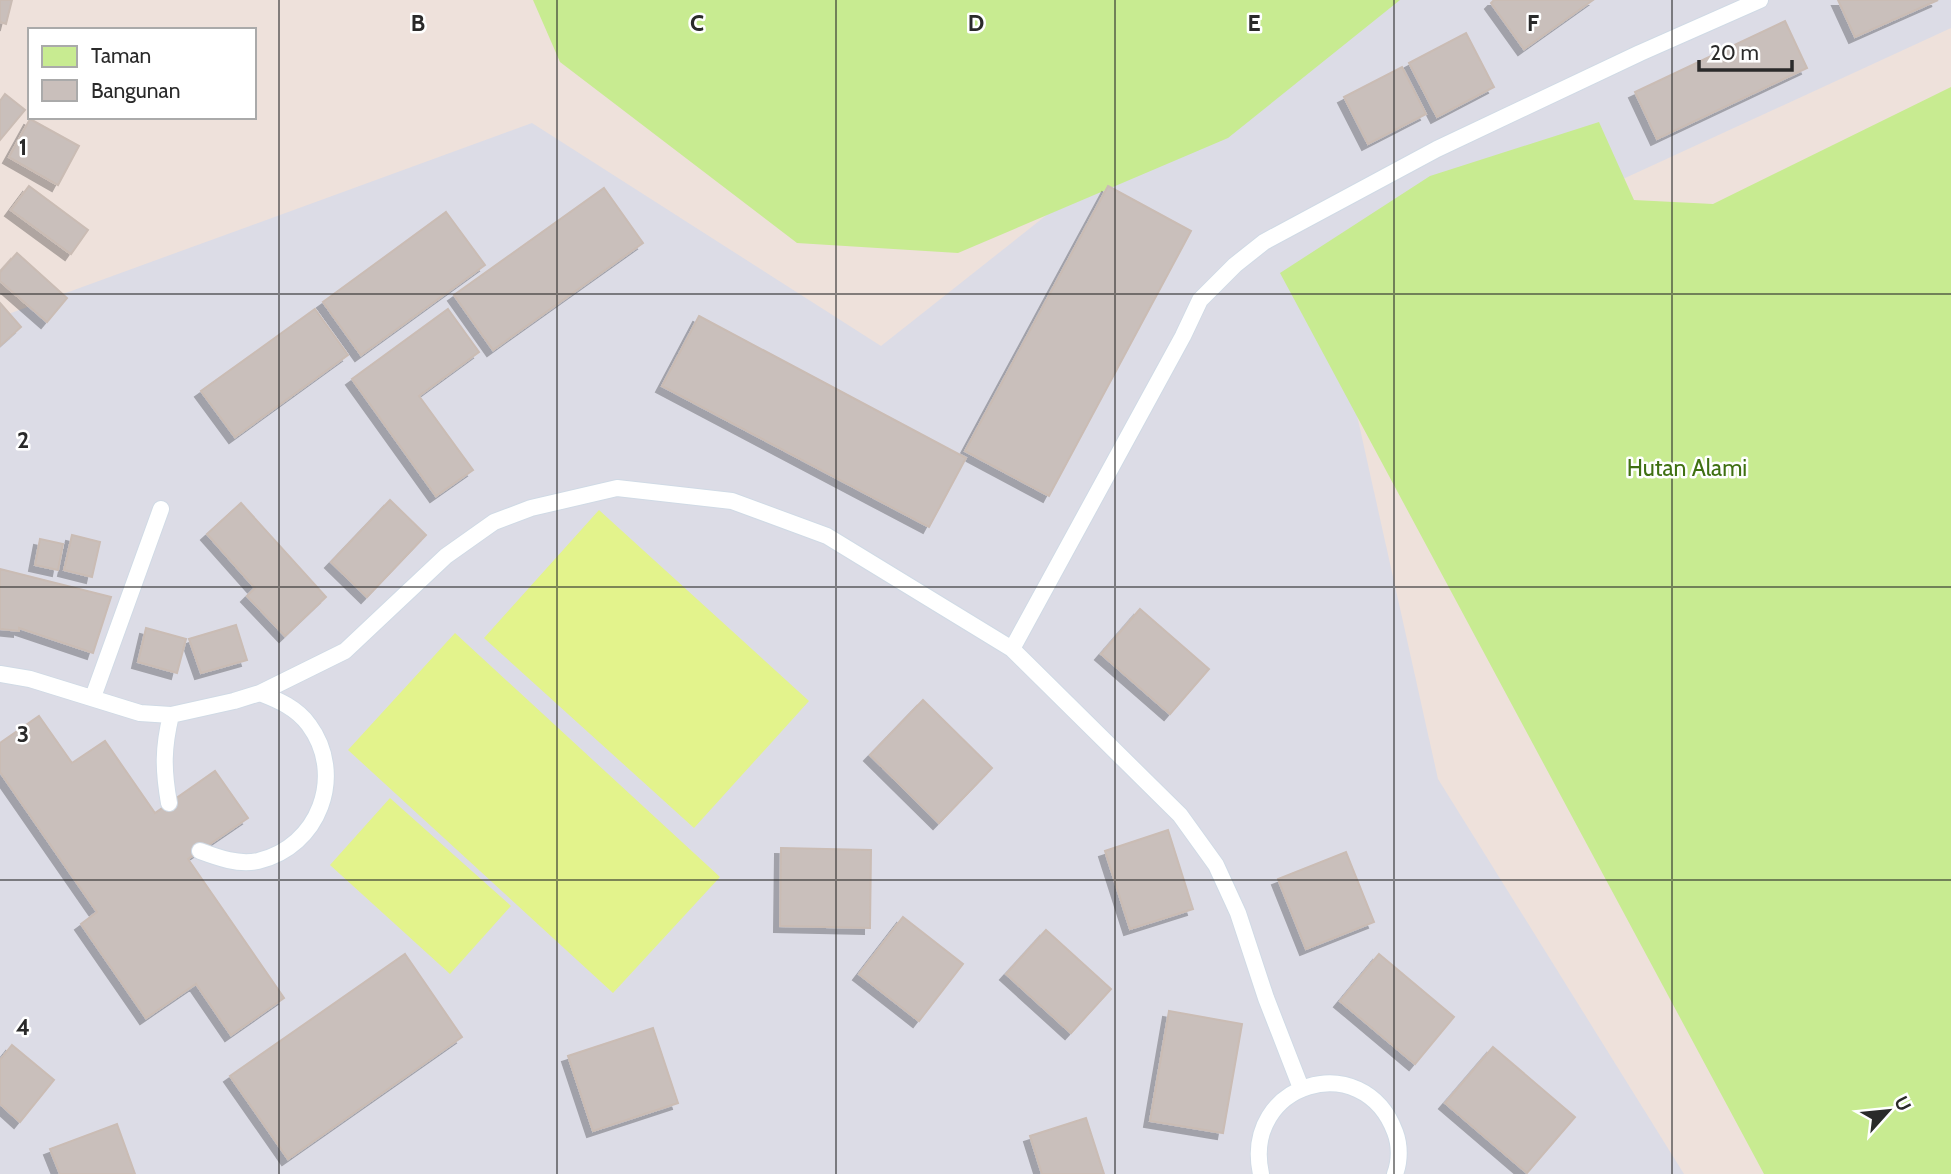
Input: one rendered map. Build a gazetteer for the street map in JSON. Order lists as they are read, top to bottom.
{
  "parks": ["Hutan Alami"],
  "legend": ["Taman", "Bangunan"],
  "scale_bar": "20 m",
  "north": "top right",
  "grid": {
    "columns": [
      "B",
      "C",
      "D",
      "E",
      "F"
    ],
    "rows": [
      "1",
      "2",
      "3",
      "4"
    ]
  }
}
